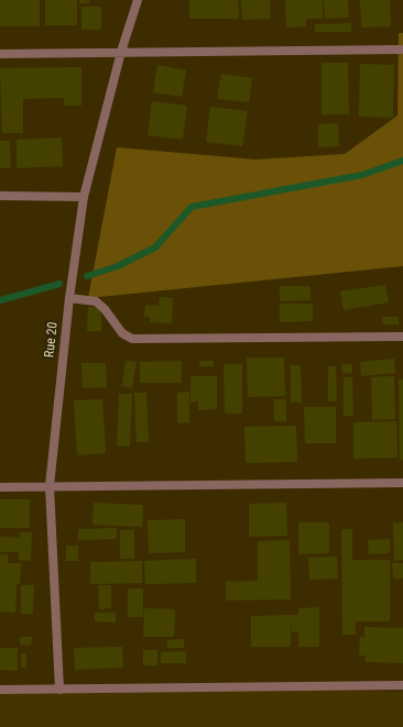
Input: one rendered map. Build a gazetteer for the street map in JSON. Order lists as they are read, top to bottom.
{
  "streets": {
    "street": ["Rue 20"]
  }
}
